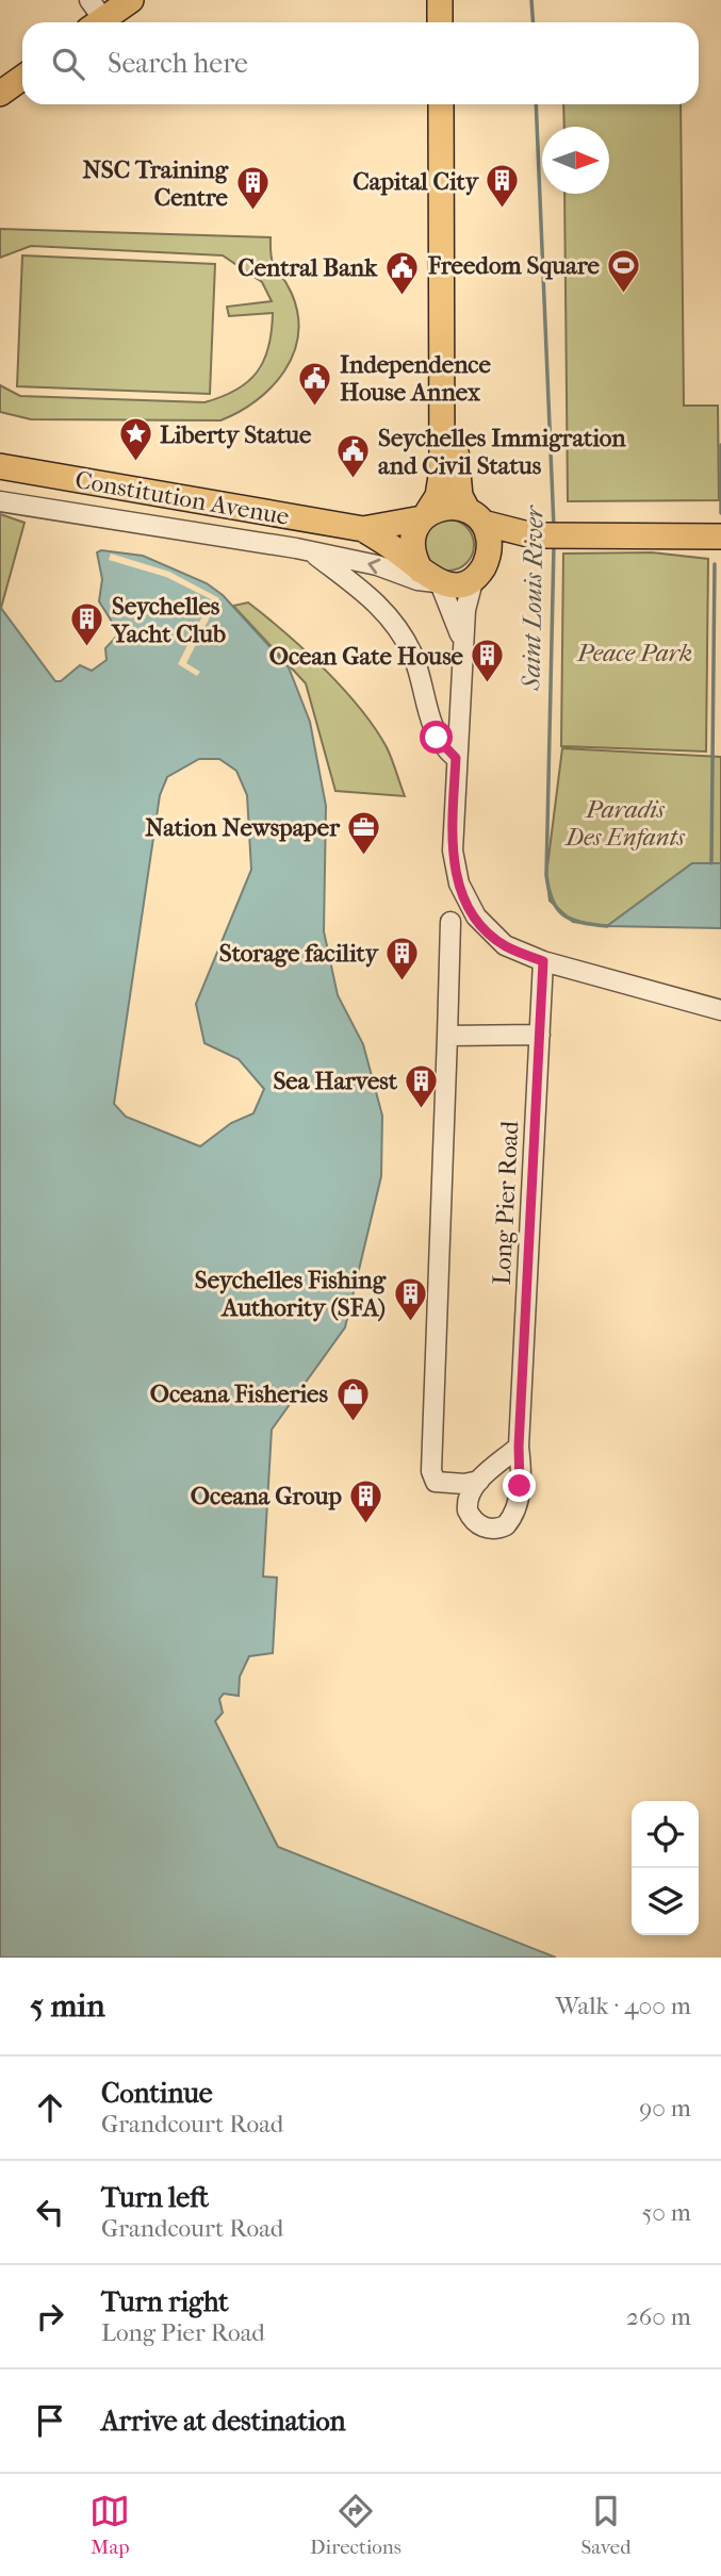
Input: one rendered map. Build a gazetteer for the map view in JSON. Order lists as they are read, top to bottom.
{
  "streets": {
    "main road": ["Constitution Avenue"],
    "street": ["Long Pier Road"]
  },
  "water": ["Saint Louis River"],
  "parks": ["Peace Park", "Paradis Des Enfants"],
  "places": {
    "building": [
      "Capital City",
      "NSC Training Centre",
      "Seychelles Yacht Club",
      "Ocean Gate House",
      "Storage facility",
      "Sea Harvest",
      "Seychelles Fishing Authority (SFA)",
      "Oceana Group"
    ],
    "sports": ["Freedom Square"],
    "public building": ["Central Bank", "Independence House Annex", "Seychelles Immigration and Civil Status"],
    "place": ["Liberty Statue"],
    "office": ["Nation Newspaper"],
    "shop": ["Oceana Fisheries"]
  },
  "north": "right",
  "page": {
    "search": "Search here",
    "heading": ["5 min", "Walk · 400 m"],
    "list": [
      ["Continue", "Grandcourt Road", "90 m"],
      ["Turn left", "Grandcourt Road", "50 m"],
      ["Turn right", "Long Pier Road", "260 m"],
      "Arrive at destination"
    ],
    "nav": ["Map", "Directions", "Saved"]
  }
}
